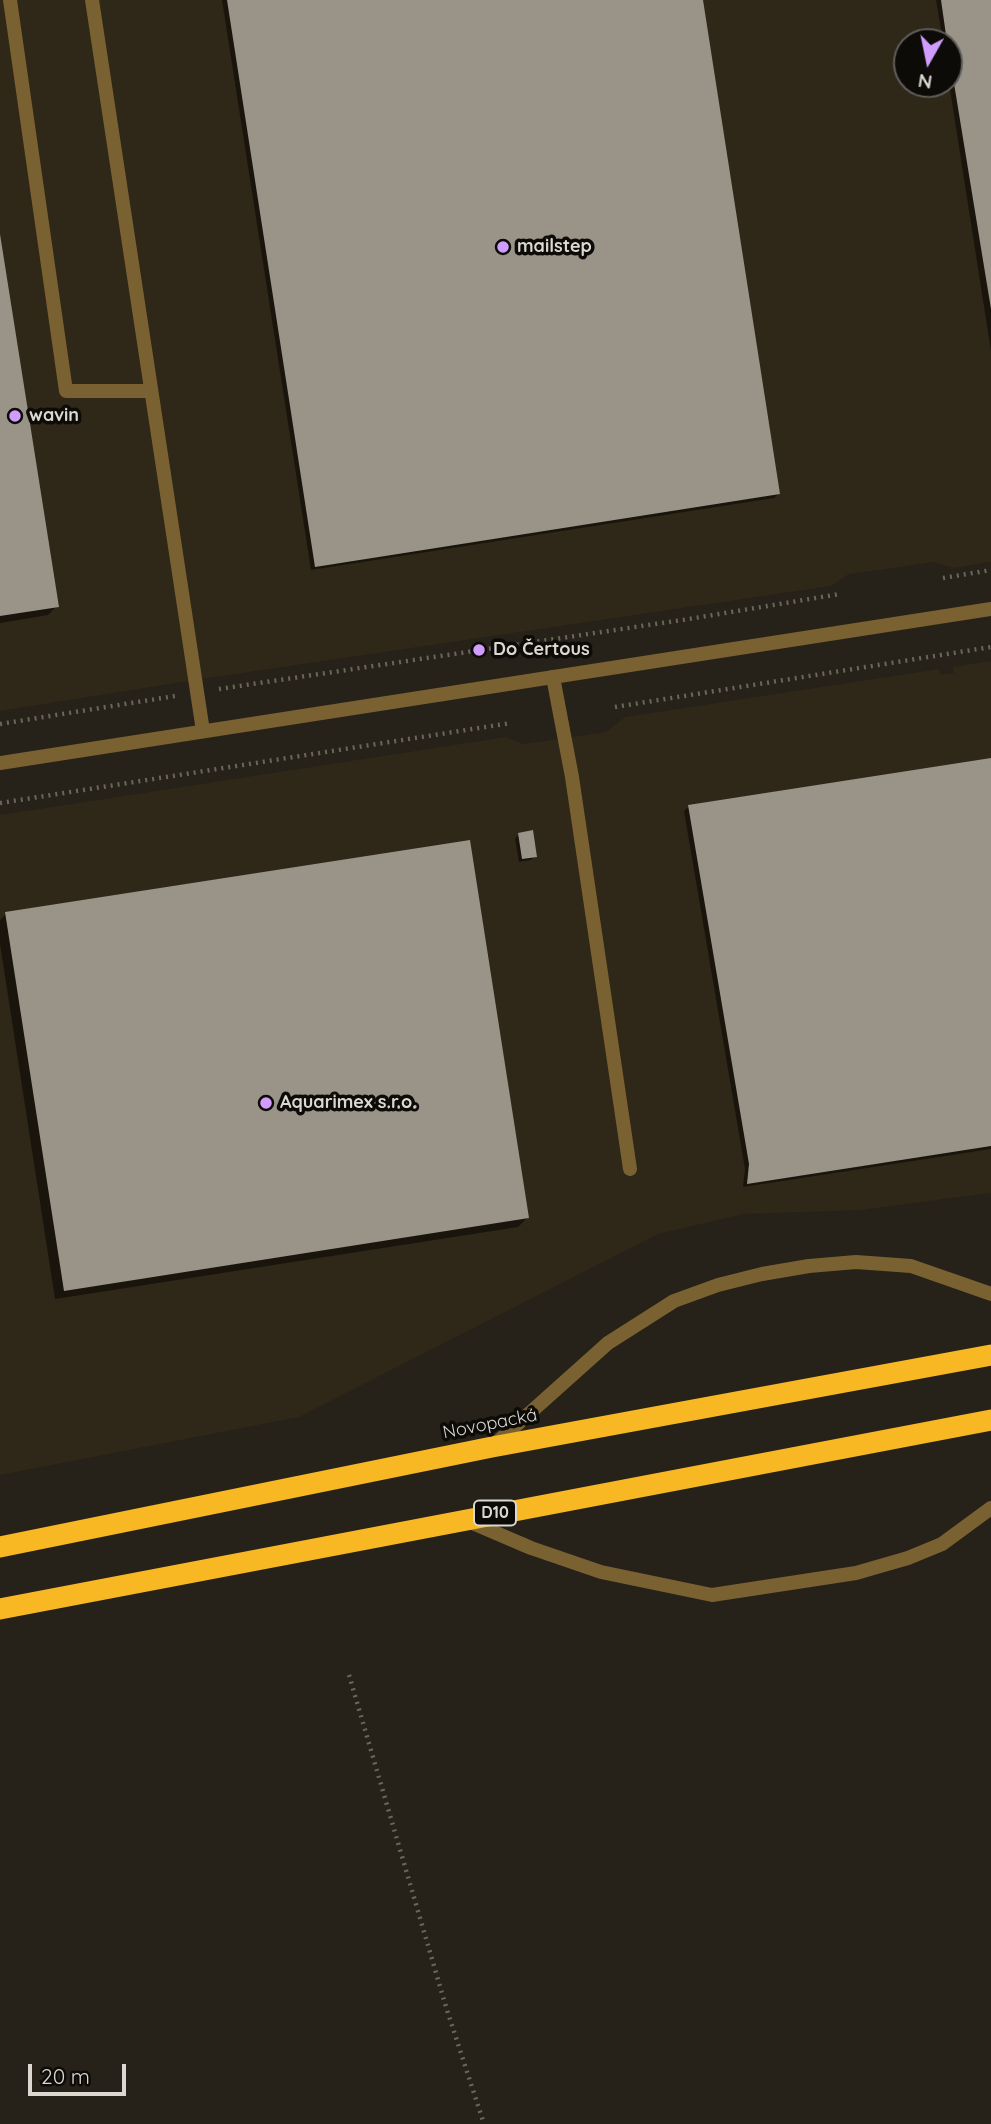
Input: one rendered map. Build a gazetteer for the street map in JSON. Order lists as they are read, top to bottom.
{
  "streets": {
    "highway": ["Novopacká", "D10"]
  },
  "places": [
    "mailstep",
    "wavin",
    "Do Čertous",
    "Aquarimex s.r.o."
  ],
  "scale_bar": "20 m",
  "north": "bottom"
}
